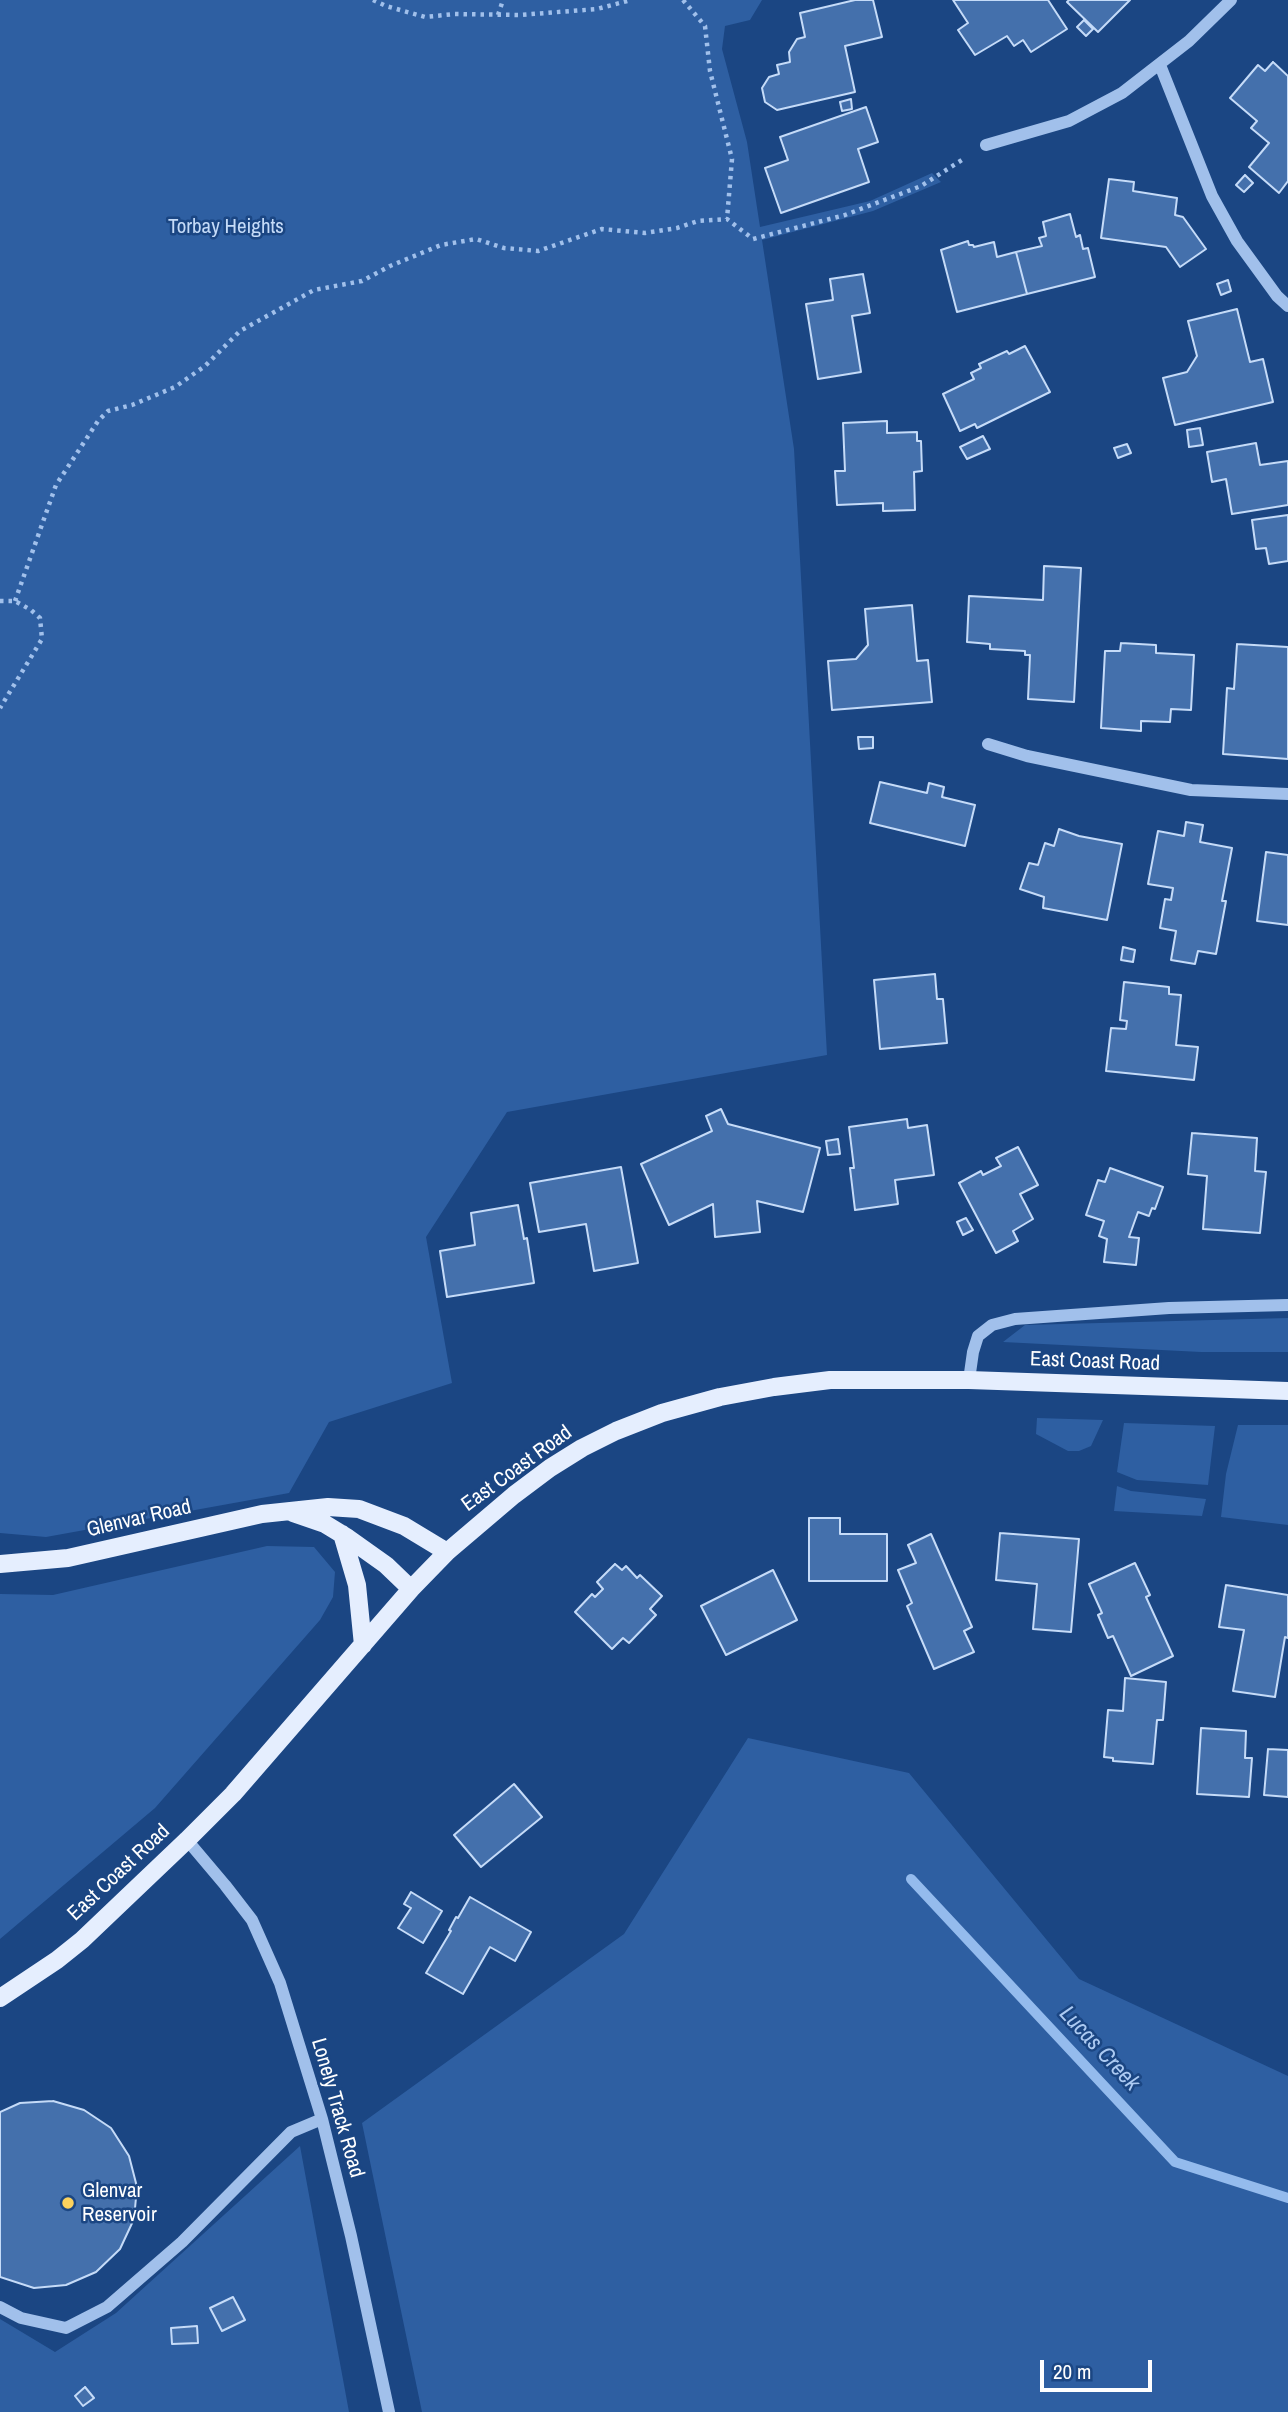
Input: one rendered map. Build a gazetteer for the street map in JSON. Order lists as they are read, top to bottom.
{
  "streets": {
    "main road": ["East Coast Road", "Glenvar Road"],
    "street": ["Lonely Track Road"]
  },
  "crossings": [
    ["East Coast Road", "Glenvar Road"],
    ["East Coast Road", "Lonely Track Road"]
  ],
  "water": ["Lucas Creek"],
  "parks": ["Torbay Heights"],
  "places": ["Glenvar Reservoir"],
  "scale_bar": "20 m"
}
